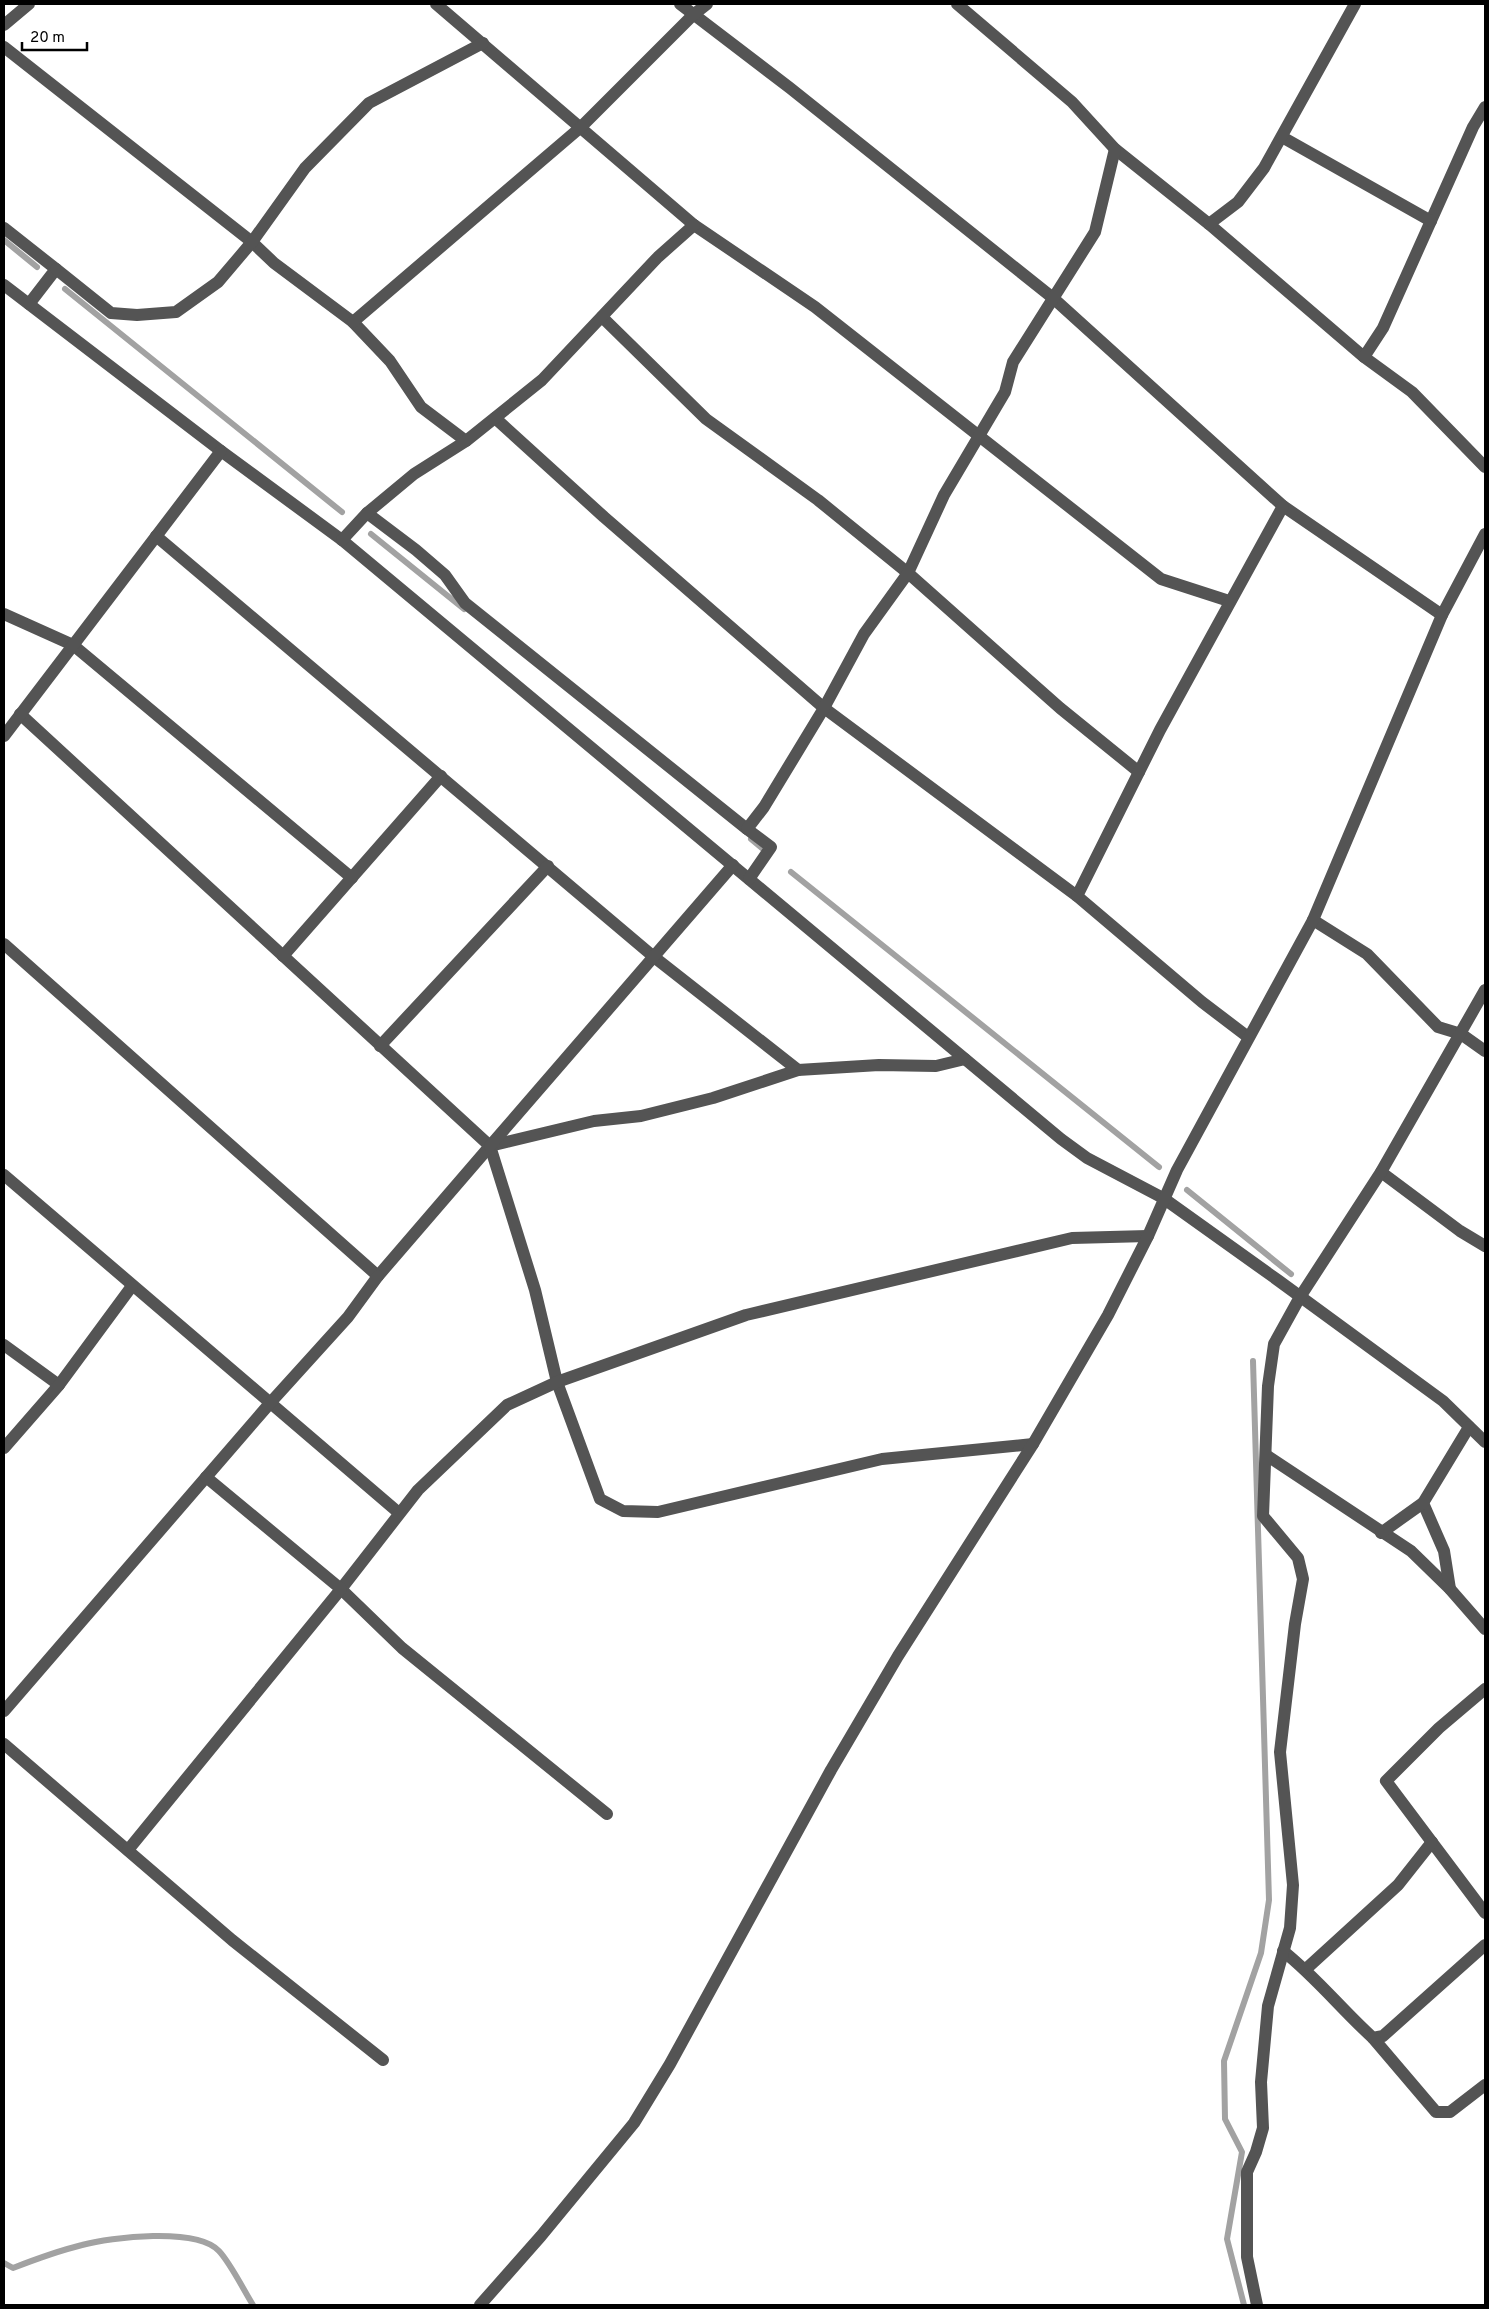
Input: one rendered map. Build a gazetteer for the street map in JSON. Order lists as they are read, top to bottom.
{
  "scale_bar": "20 m"
}
